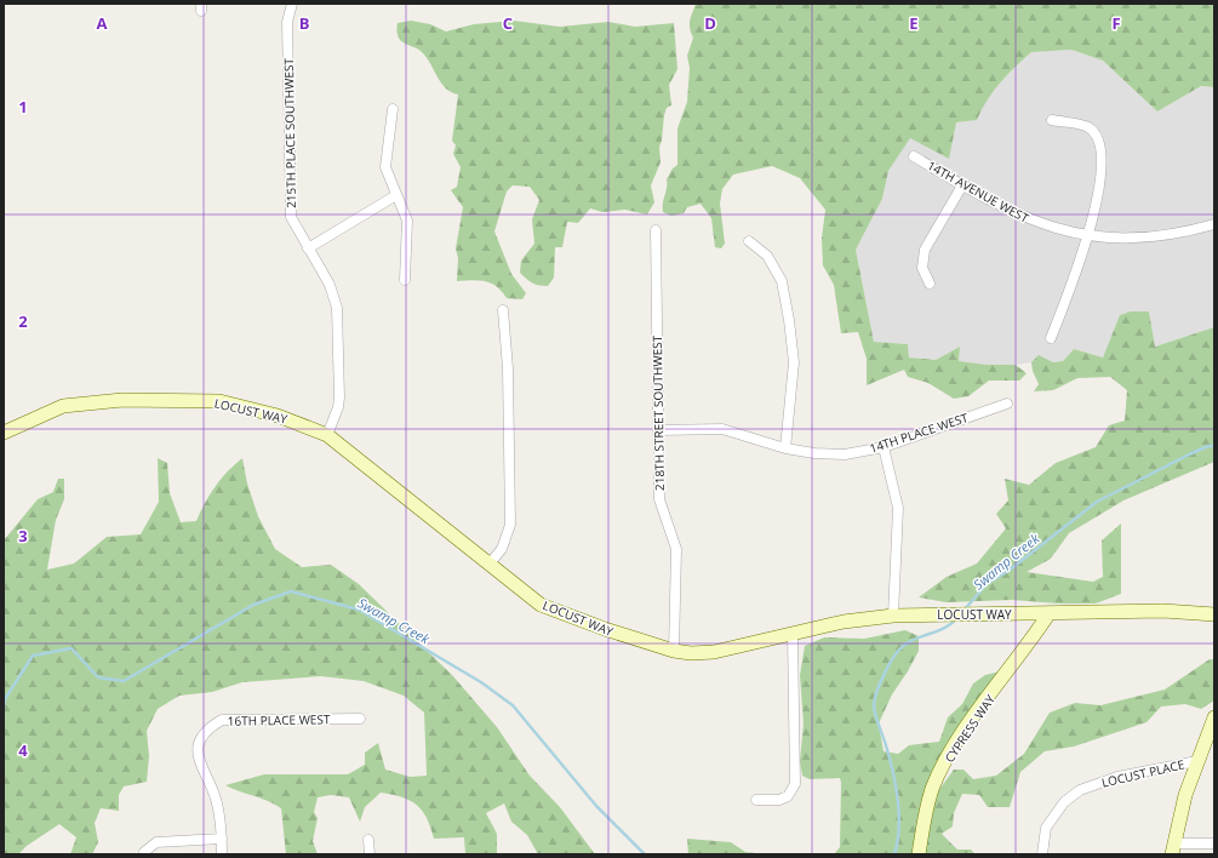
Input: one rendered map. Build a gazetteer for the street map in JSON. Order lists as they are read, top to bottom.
{
  "streets": {
    "main road": ["LOCUST WAY", "CYPRESS WAY"],
    "street": [
      "215TH PLACE SOUTHWEST",
      "14TH AVENUE WEST",
      "218TH STREET SOUTHWEST",
      "14TH PLACE WEST",
      "16TH PLACE WEST",
      "LOCUST PLACE"
    ]
  },
  "crossings": [
    ["215TH PLACE SOUTHWEST", "LOCUST WAY"],
    ["LOCUST WAY", "218TH STREET SOUTHWEST"],
    ["LOCUST WAY", "CYPRESS WAY"],
    ["218TH STREET SOUTHWEST", "14TH PLACE WEST"]
  ],
  "water": ["Swamp Creek"],
  "grid": {
    "columns": [
      "A",
      "B",
      "C",
      "D",
      "E",
      "F"
    ],
    "rows": [
      "1",
      "2",
      "3",
      "4"
    ]
  }
}
